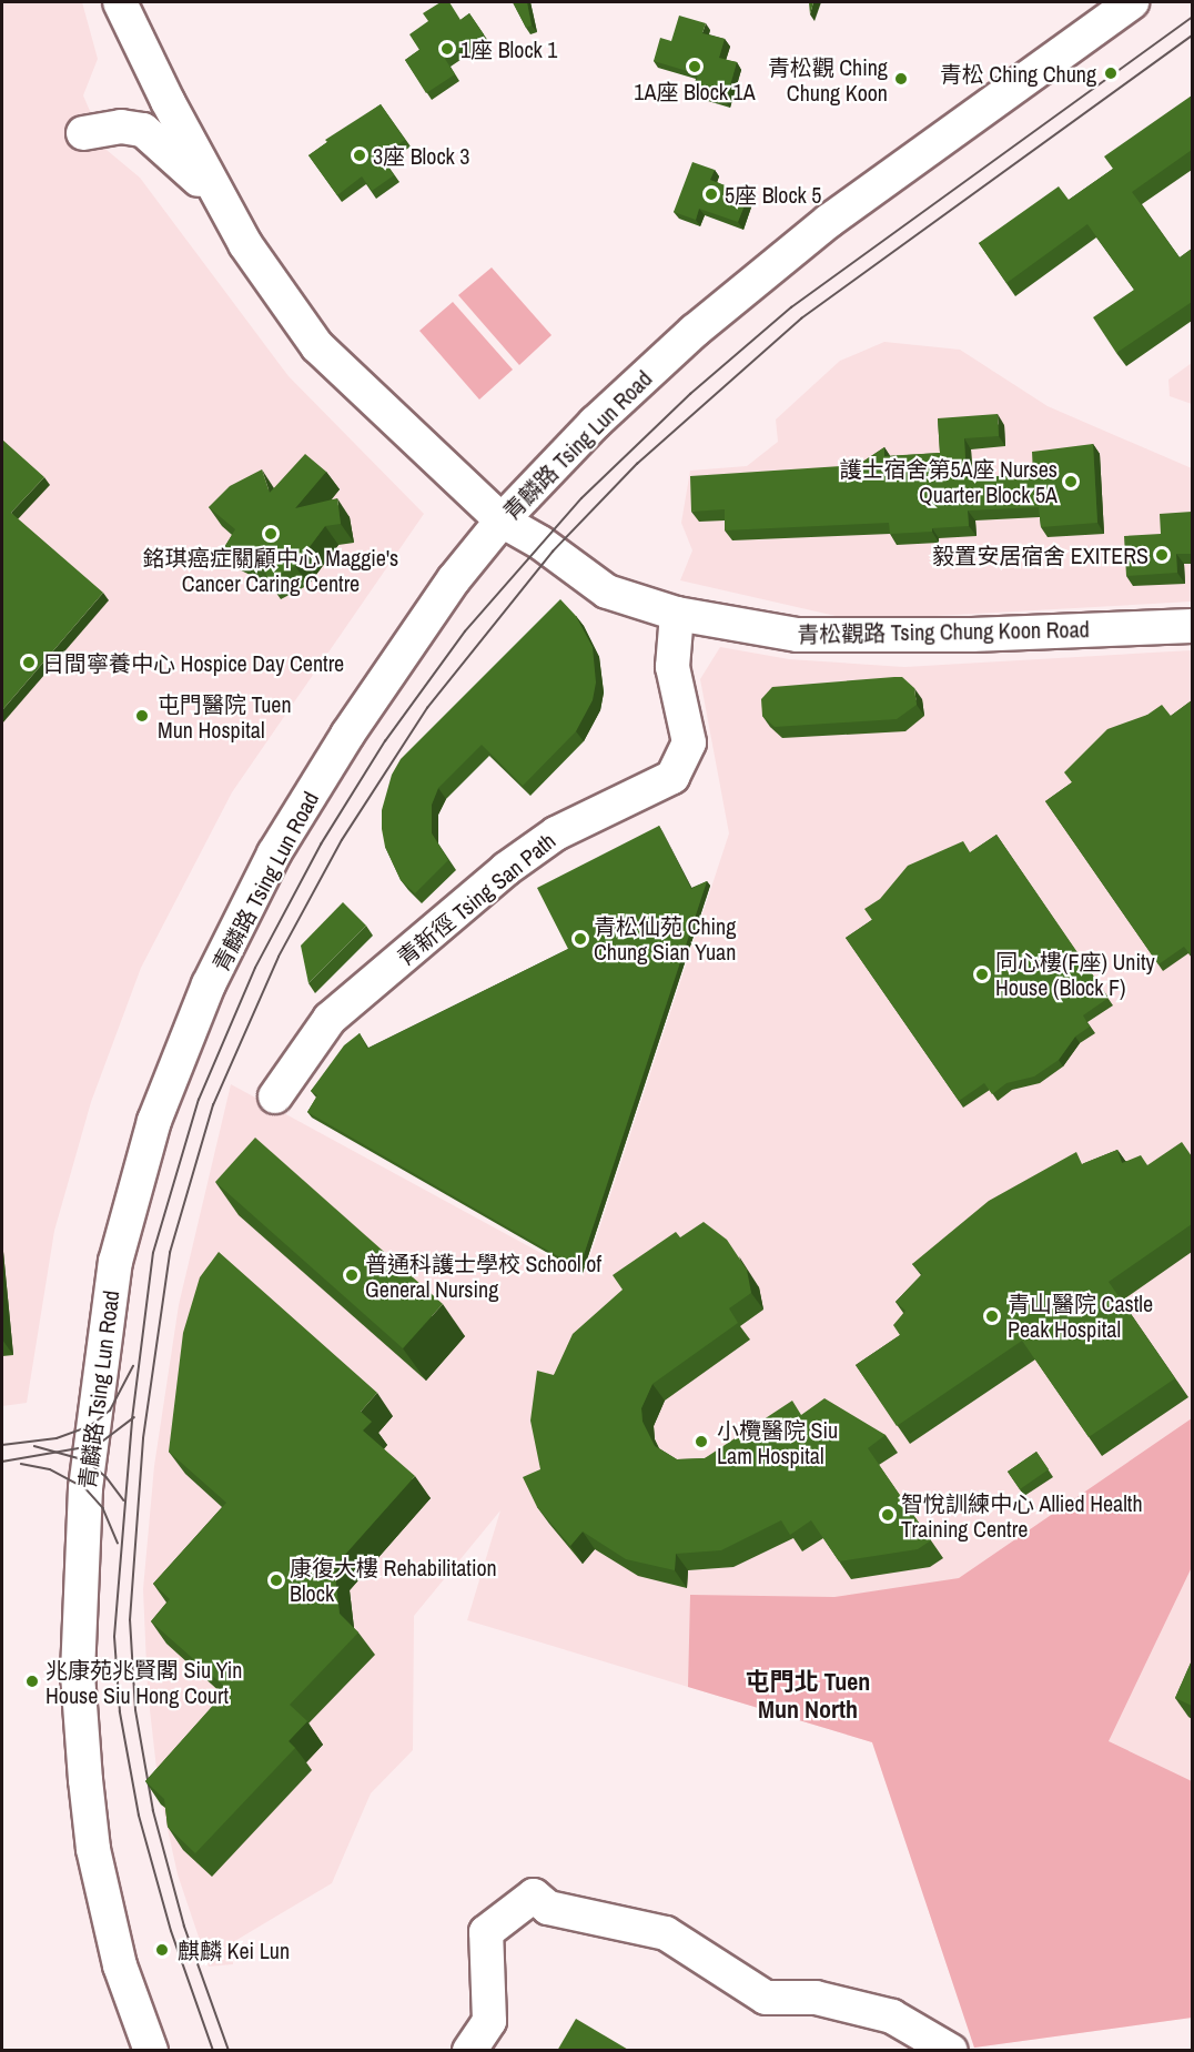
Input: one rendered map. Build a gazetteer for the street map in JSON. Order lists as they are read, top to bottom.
{
  "streets": {
    "street": ["青麟路 Tsing Lun Road", "青松觀路 Tsing Chung Koon Road", "青新徑 Tsing San Path"]
  },
  "crossings": [
    ["青麟路 Tsing Lun Road", "青松觀路 Tsing Chung Koon Road"],
    ["青松觀路 Tsing Chung Koon Road", "青新徑 Tsing San Path"]
  ],
  "districts": ["屯門北 Tuen Mun North"],
  "places": [
    "1座 Block 1",
    "1A座 Block 1A",
    "青松 Ching Chung",
    "青松觀 Ching Chung Koon",
    "3座 Block 3",
    "5座 Block 5",
    "護士宿舍第5A座 Nurses Quarter Block 5A",
    "銘琪癌症關顧中心 Maggie's Cancer Caring Centre",
    "毅置安居宿舍 EXITERS",
    "日間寧養中心 Hospice Day Centre",
    "屯門醫院 Tuen Mun Hospital",
    "青松仙苑 Ching Chung Sian Yuan",
    "同心樓(F座) Unity House (Block F)",
    "普通科護士學校 School of General Nursing",
    "青山醫院 Castle Peak Hospital",
    "小欖醫院 Siu Lam Hospital",
    "智悅訓練中心 Allied Health Training Centre",
    "康復大樓 Rehabilitation Block",
    "兆康苑兆賢閣 Siu Yin House Siu Hong Court",
    "麒麟 Kei Lun"
  ]
}
